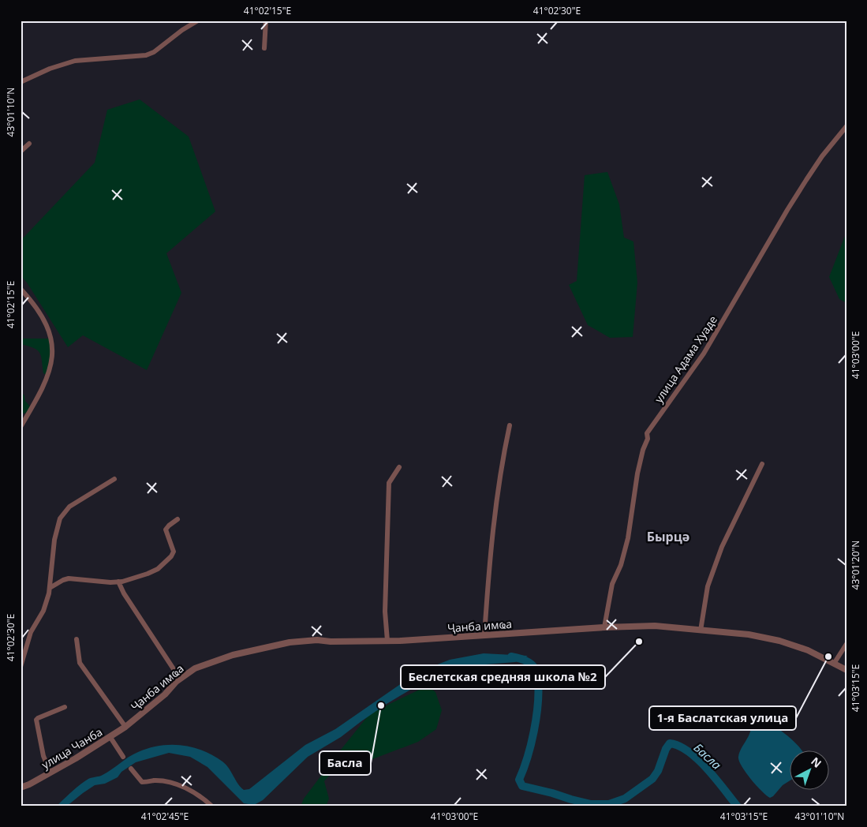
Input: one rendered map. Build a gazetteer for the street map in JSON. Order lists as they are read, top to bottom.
{
  "streets": {
    "street": ["улица Адама Хуаде", "Ҷанба имҩа", "улица Чанба"]
  },
  "crossings": [
    ["улица Адама Хуаде", "Ҷанба имҩа"],
    ["Ҷанба имҩа", "улица Чанба"]
  ],
  "districts": ["Бырцә"],
  "water": ["Басла"],
  "places": ["Беслетская средняя школа №2", "1-я Баслатская улица", "Басла"],
  "north": "top right",
  "coordinates": [
    "41°02'15\"E",
    "41°02'30\"E",
    "43°01'10\"N",
    "41°03'00\"E",
    "43°01'20\"N",
    "41°03'15\"E",
    "41°02'45\"E"
  ]
}
